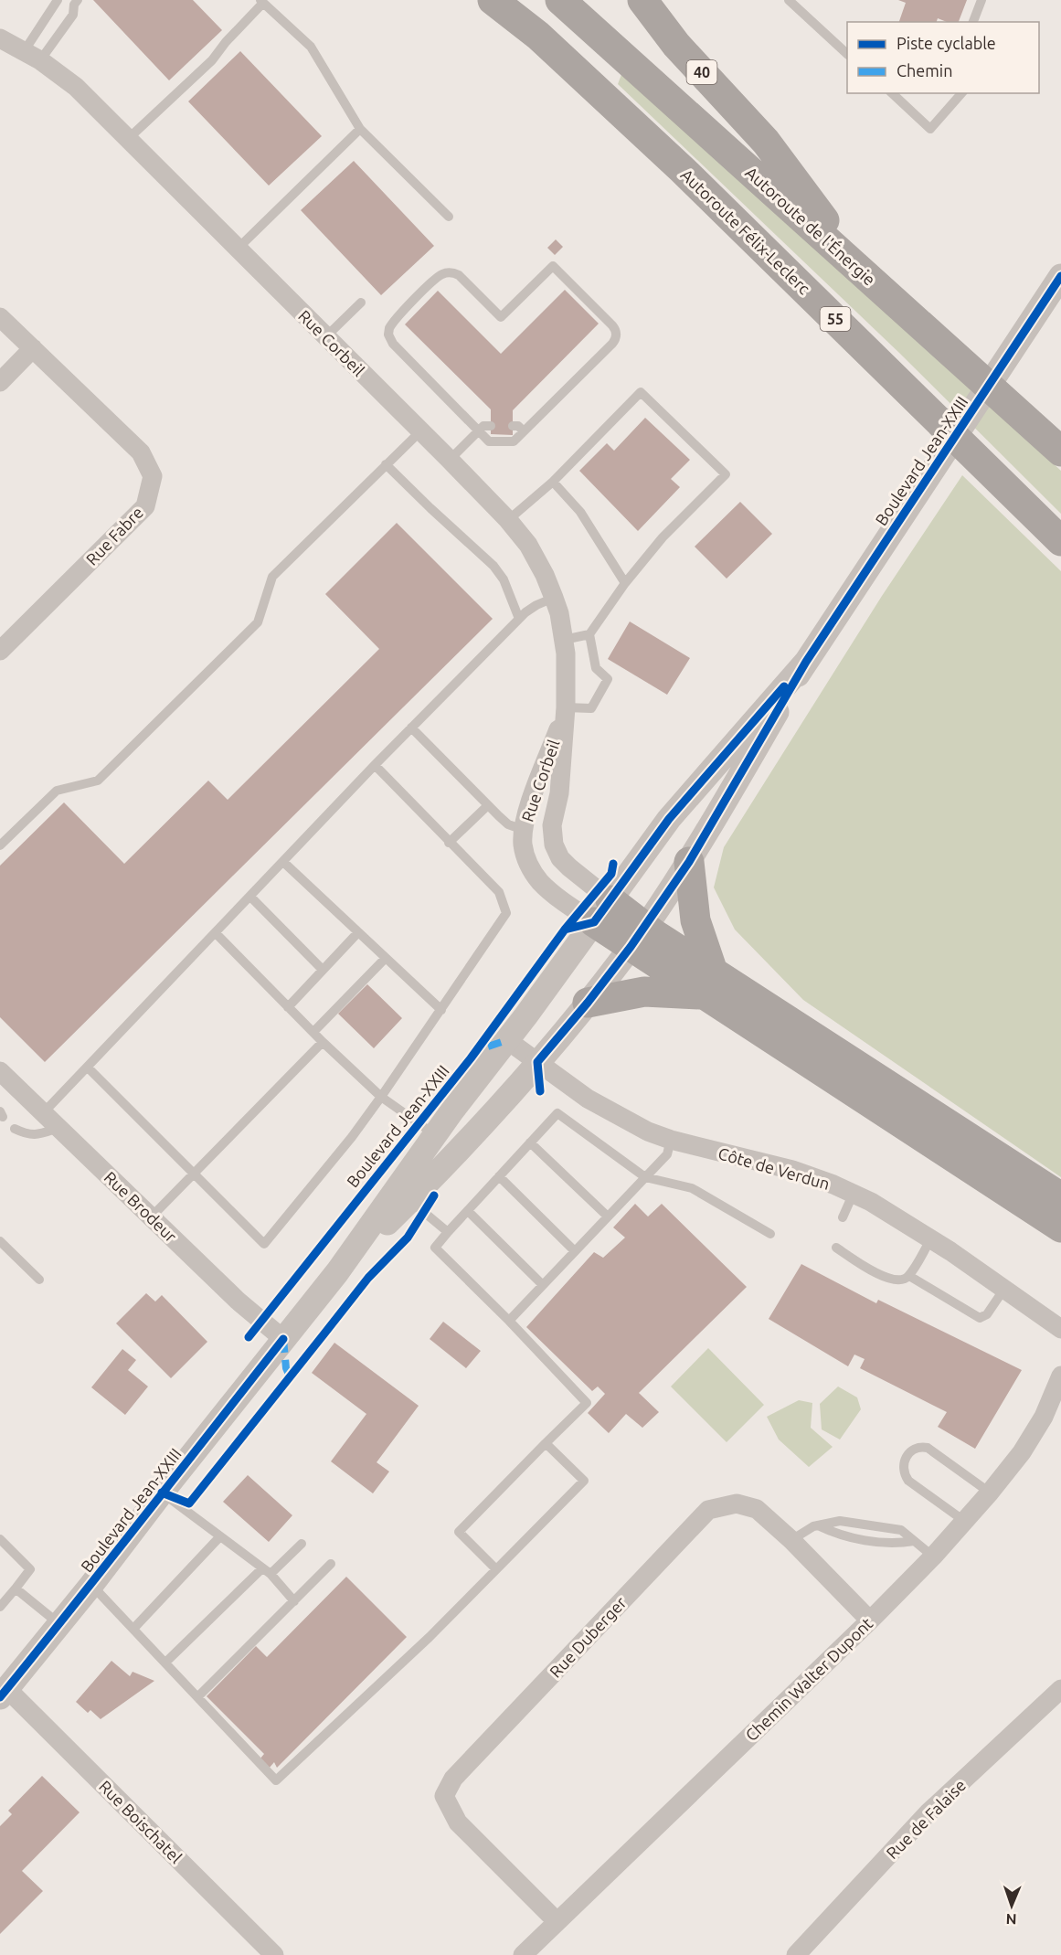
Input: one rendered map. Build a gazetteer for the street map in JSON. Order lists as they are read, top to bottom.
{
  "streets": {
    "highway": [
      "40",
      "Autoroute de l'Énergie",
      "Autoroute Félix-Leclerc",
      "55"
    ],
    "street": [
      "Rue Corbeil",
      "Boulevard Jean-XXIII",
      "Rue Fabre",
      "Côte de Verdun",
      "Rue Brodeur",
      "Rue Duberger",
      "Chemin Walter Dupont",
      "Rue de Falaise",
      "Rue Boischatel"
    ]
  },
  "crossings": [
    ["40", "Autoroute de l'Énergie"],
    ["Autoroute Félix-Leclerc", "55"],
    ["Rue Corbeil", "Boulevard Jean-XXIII"],
    ["Boulevard Jean-XXIII", "Côte de Verdun"],
    ["Boulevard Jean-XXIII", "Rue Brodeur"],
    ["Boulevard Jean-XXIII", "Rue Boischatel"],
    ["Rue Duberger", "Chemin Walter Dupont"]
  ],
  "legend": ["Piste cyclable", "Chemin"],
  "north": "bottom"
}
